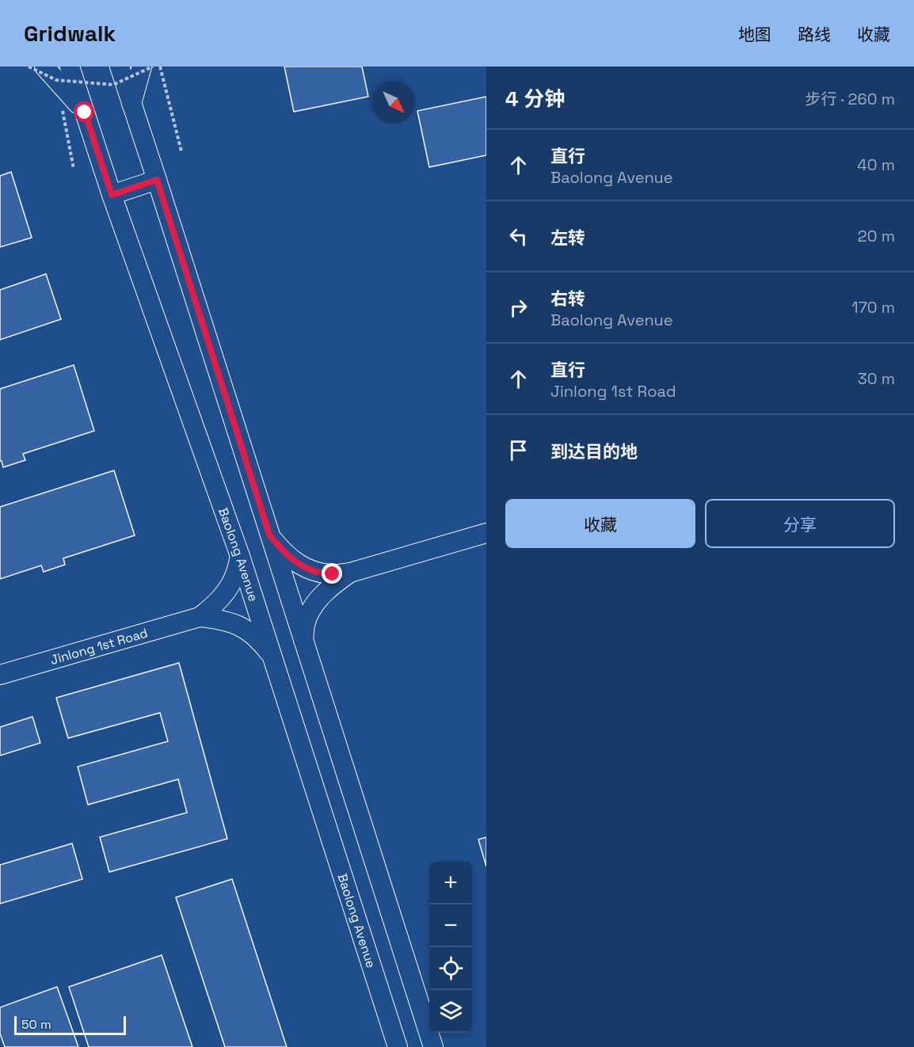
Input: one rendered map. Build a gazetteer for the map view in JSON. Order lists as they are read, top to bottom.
{
  "streets": {
    "main road": ["Baolong Avenue", "Jinlong 1st Road"]
  },
  "crossings": [
    ["Baolong Avenue", "Jinlong 1st Road"]
  ],
  "scale_bar": "50 m",
  "north": "bottom right",
  "page": {
    "header": "Gridwalk",
    "nav": ["地图", "路线", "收藏"],
    "heading": ["4 分钟", "步行 · 260 m"],
    "list": [
      ["直行", "Baolong Avenue", "40 m"],
      ["左转", "20 m"],
      ["右转", "Baolong Avenue", "170 m"],
      ["直行", "Jinlong 1st Road", "30 m"],
      "到达目的地"
    ],
    "buttons": ["收藏", "分享"],
    "map_buttons": ["+", "−"],
    "scale": "50 m"
  }
}
